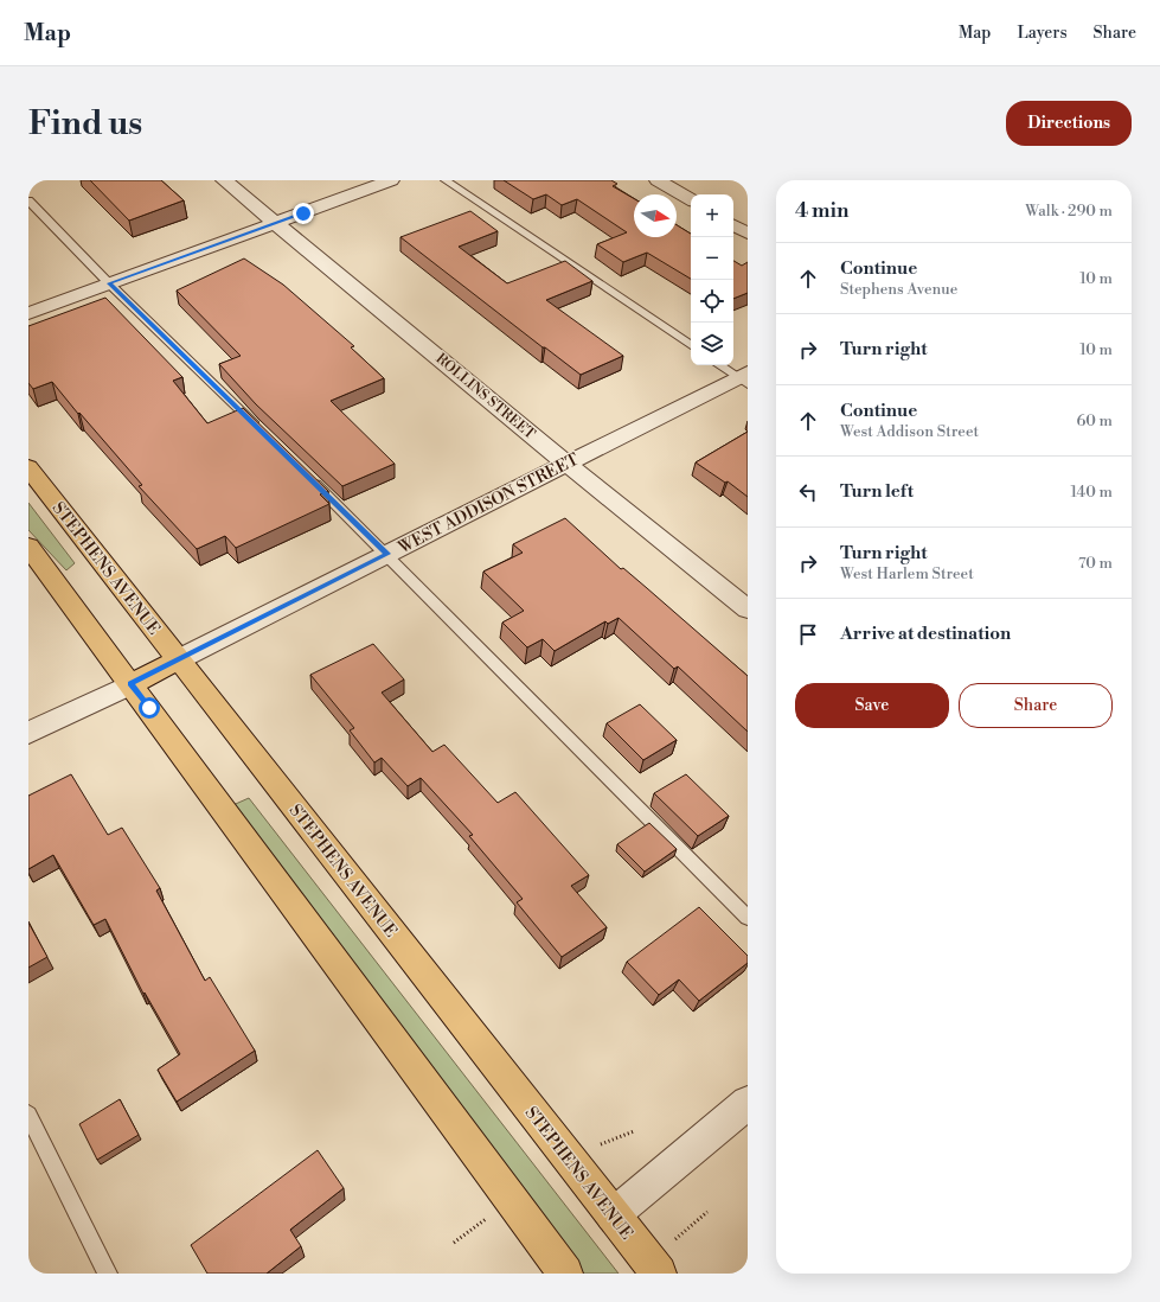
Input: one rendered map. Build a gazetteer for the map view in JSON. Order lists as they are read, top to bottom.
{
  "streets": {
    "main road": ["STEPHENS AVENUE"],
    "street": ["ROLLINS STREET", "WEST ADDISON STREET"]
  },
  "crossings": [
    ["ROLLINS STREET", "WEST ADDISON STREET"],
    ["WEST ADDISON STREET", "STEPHENS AVENUE"]
  ],
  "north": "right",
  "page": {
    "header": "Map",
    "nav": ["Map", "Layers", "Share"],
    "buttons": [
      "Directions",
      ["Save", "Share"]
    ],
    "title": "Find us",
    "heading": ["4 min", "Walk · 290 m"],
    "map_buttons": ["+", "−"],
    "list": [
      ["Continue", "Stephens Avenue", "10 m"],
      ["Turn right", "10 m"],
      ["Continue", "West Addison Street", "60 m"],
      ["Turn left", "140 m"],
      ["Turn right", "West Harlem Street", "70 m"],
      "Arrive at destination"
    ]
  }
}
